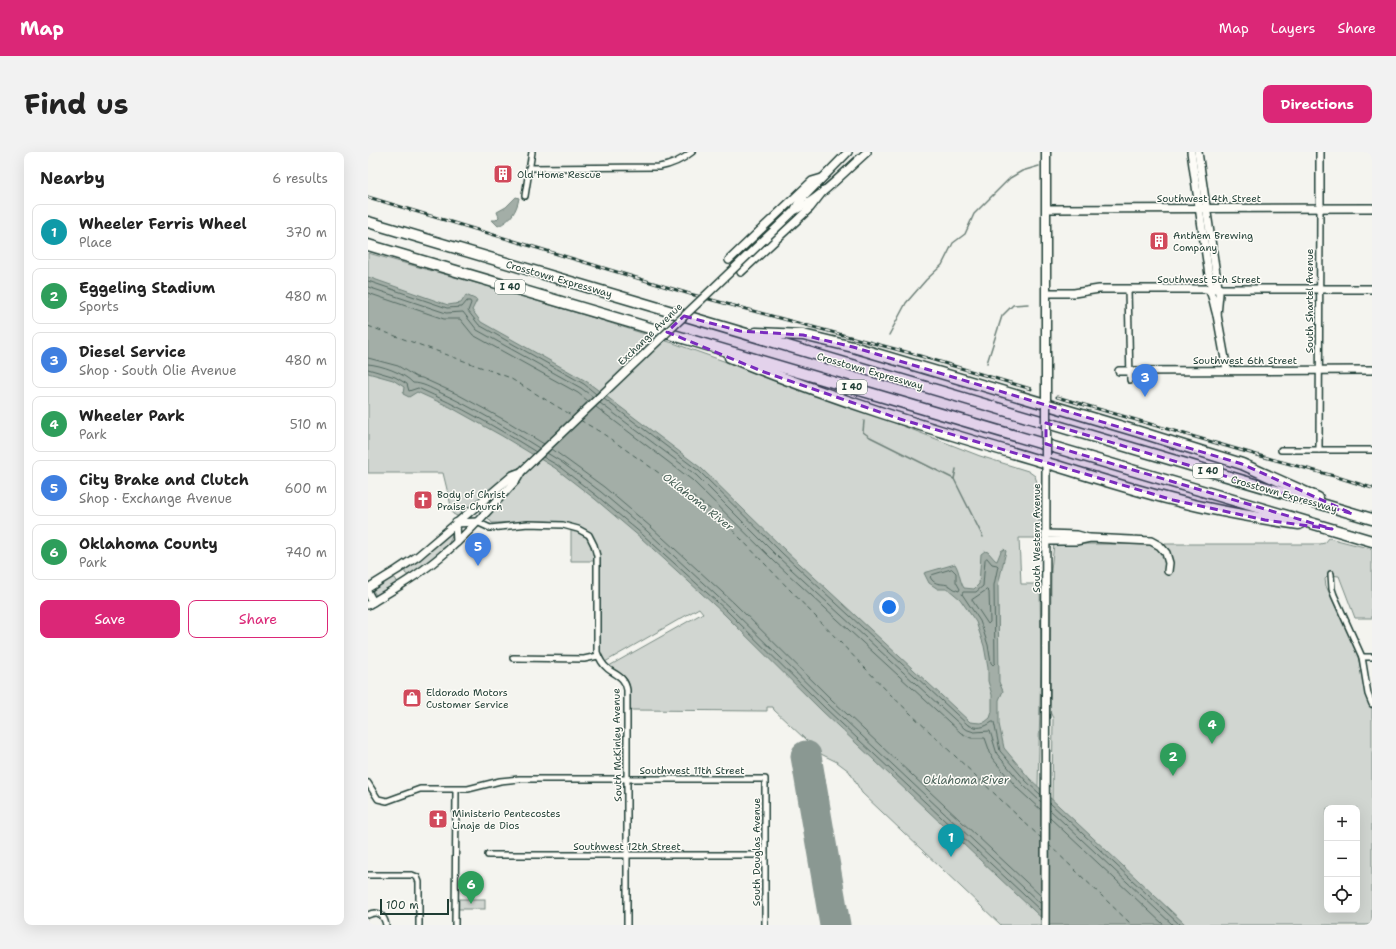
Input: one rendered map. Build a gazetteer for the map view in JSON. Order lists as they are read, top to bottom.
{
  "streets": {
    "highway": ["Crosstown Expressway", "I 40"],
    "main road": [
      "Southwest 4th Street",
      "Southwest 5th Street",
      "South Shartel Avenue",
      "Exchange Avenue",
      "Southwest 6th Street",
      "South Western Avenue"
    ],
    "street": [
      "South McKinley Avenue",
      "Southwest 11th Street",
      "Southwest 12th Street",
      "South Douglas Avenue"
    ]
  },
  "crossings": [
    ["Southwest 4th Street", "South Shartel Avenue"],
    ["Southwest 4th Street", "South Western Avenue"],
    ["Southwest 5th Street", "South Shartel Avenue"],
    ["Southwest 5th Street", "South Western Avenue"],
    ["South Shartel Avenue", "Southwest 6th Street"],
    ["South McKinley Avenue", "Southwest 11th Street"],
    ["South McKinley Avenue", "Southwest 12th Street"],
    ["Southwest 11th Street", "South Douglas Avenue"],
    ["Southwest 12th Street", "South Douglas Avenue"]
  ],
  "water": ["Oklahoma River"],
  "places": {
    "building": ["Old Home Rescue", "Anthem Brewing Company"],
    "church": ["Body of Christ Praise Church", "Ministerio Pentecostes Linaje de Dios"],
    "shop": ["Eldorado Motors Customer Service"]
  },
  "scale_bar": "100 m",
  "page": {
    "header": "Map",
    "nav": ["Map", "Layers", "Share"],
    "title": "Find us",
    "buttons": [
      "Directions",
      ["Save", "Share"]
    ],
    "heading": ["Nearby", "6 results"],
    "list": [
      {
        "mark": "1",
        "name": "Wheeler Ferris Wheel",
        "note": "Place",
        "value": "370 m"
      },
      {
        "mark": "2",
        "name": "Eggeling Stadium",
        "note": "Sports",
        "value": "480 m"
      },
      {
        "mark": "3",
        "name": "Diesel Service",
        "note": "Shop · South Olie Avenue",
        "value": "480 m"
      },
      {
        "mark": "4",
        "name": "Wheeler Park",
        "note": "Park",
        "value": "510 m"
      },
      {
        "mark": "5",
        "name": "City Brake and Clutch",
        "note": "Shop · Exchange Avenue",
        "value": "600 m"
      },
      {
        "mark": "6",
        "name": "Oklahoma County",
        "note": "Park",
        "value": "740 m"
      }
    ],
    "pins": [
      "3",
      "5",
      "4",
      "2",
      "1",
      "6"
    ],
    "map_buttons": ["+", "−"],
    "scale": "100 m"
  }
}
